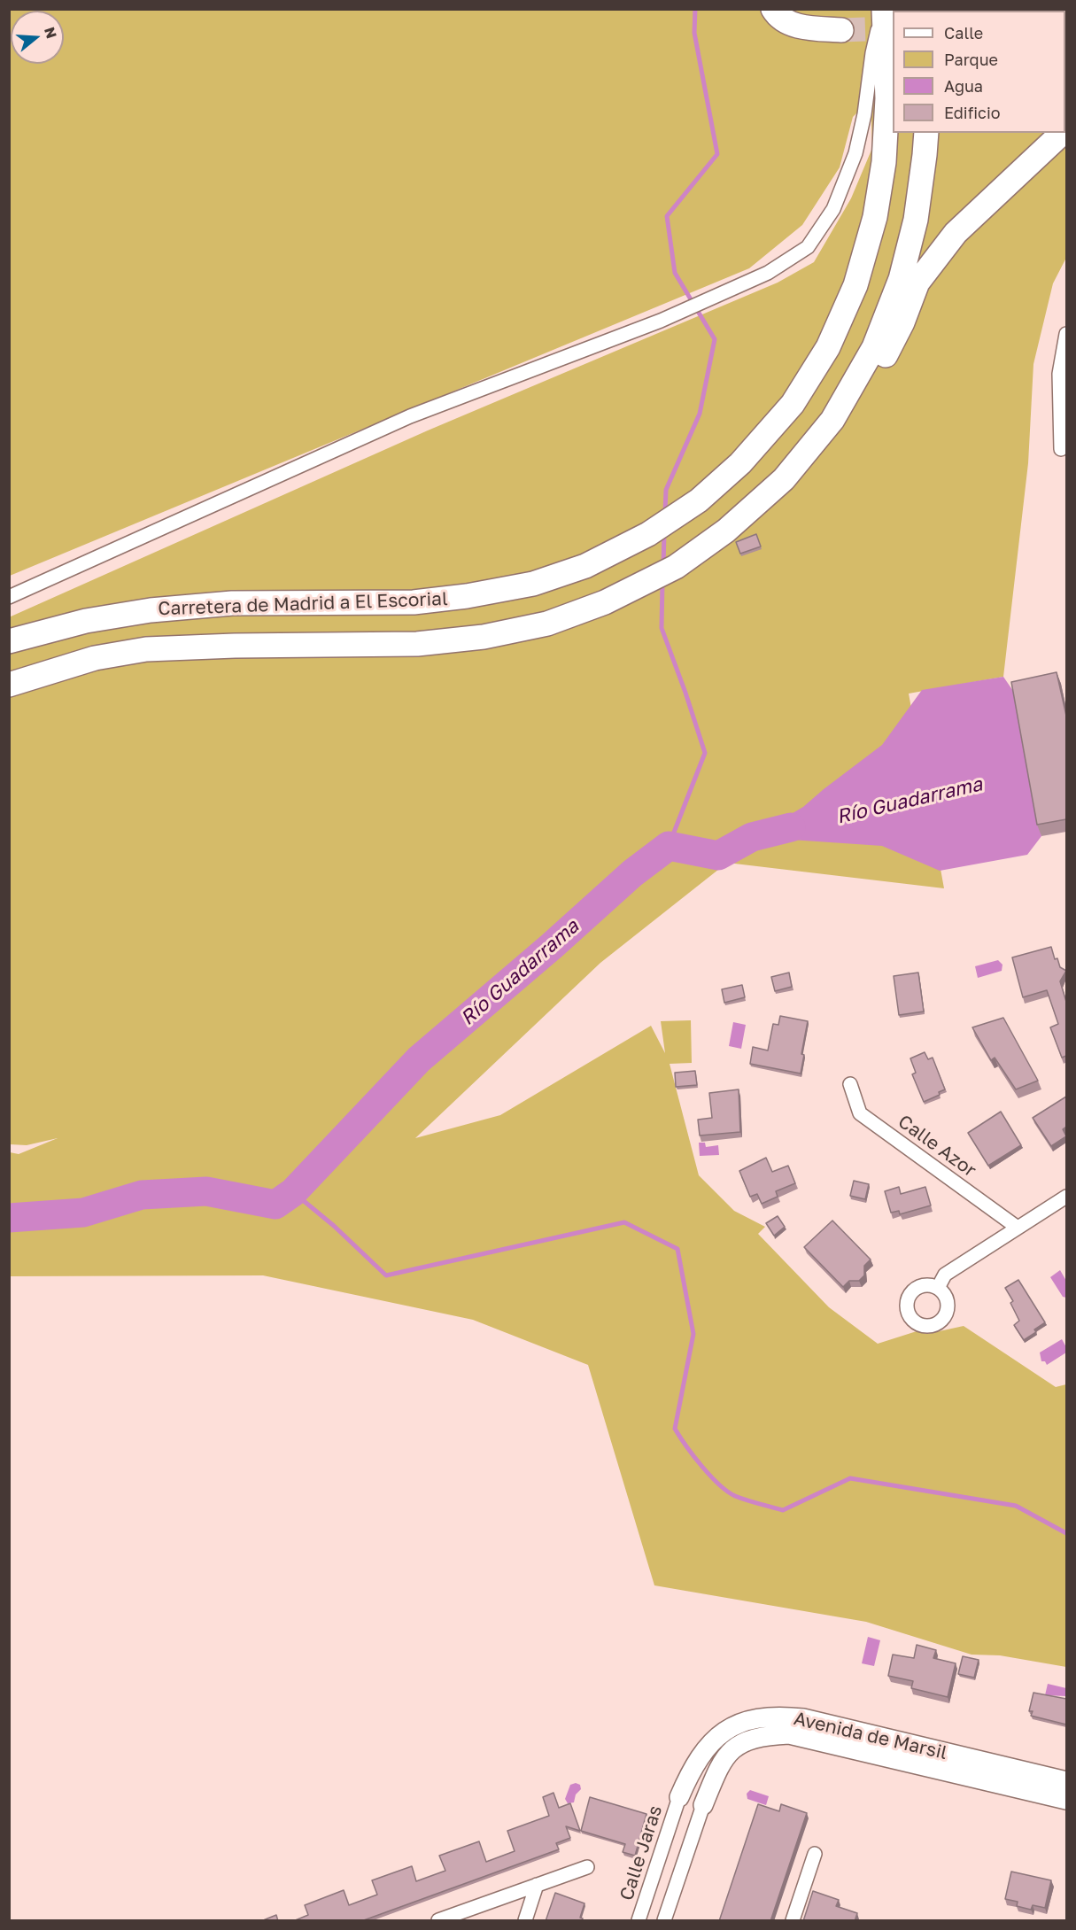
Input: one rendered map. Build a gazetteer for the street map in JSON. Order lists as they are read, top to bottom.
{
  "streets": {
    "highway": ["Carretera de Madrid a El Escorial"],
    "street": ["Calle Azor", "Avenida de Marsil", "Calle Jaras"]
  },
  "crossings": [
    ["Avenida de Marsil", "Calle Jaras"]
  ],
  "water": ["Río Guadarrama"],
  "legend": [
    "Calle",
    "Parque",
    "Agua",
    "Edificio"
  ],
  "north": "right"
}
